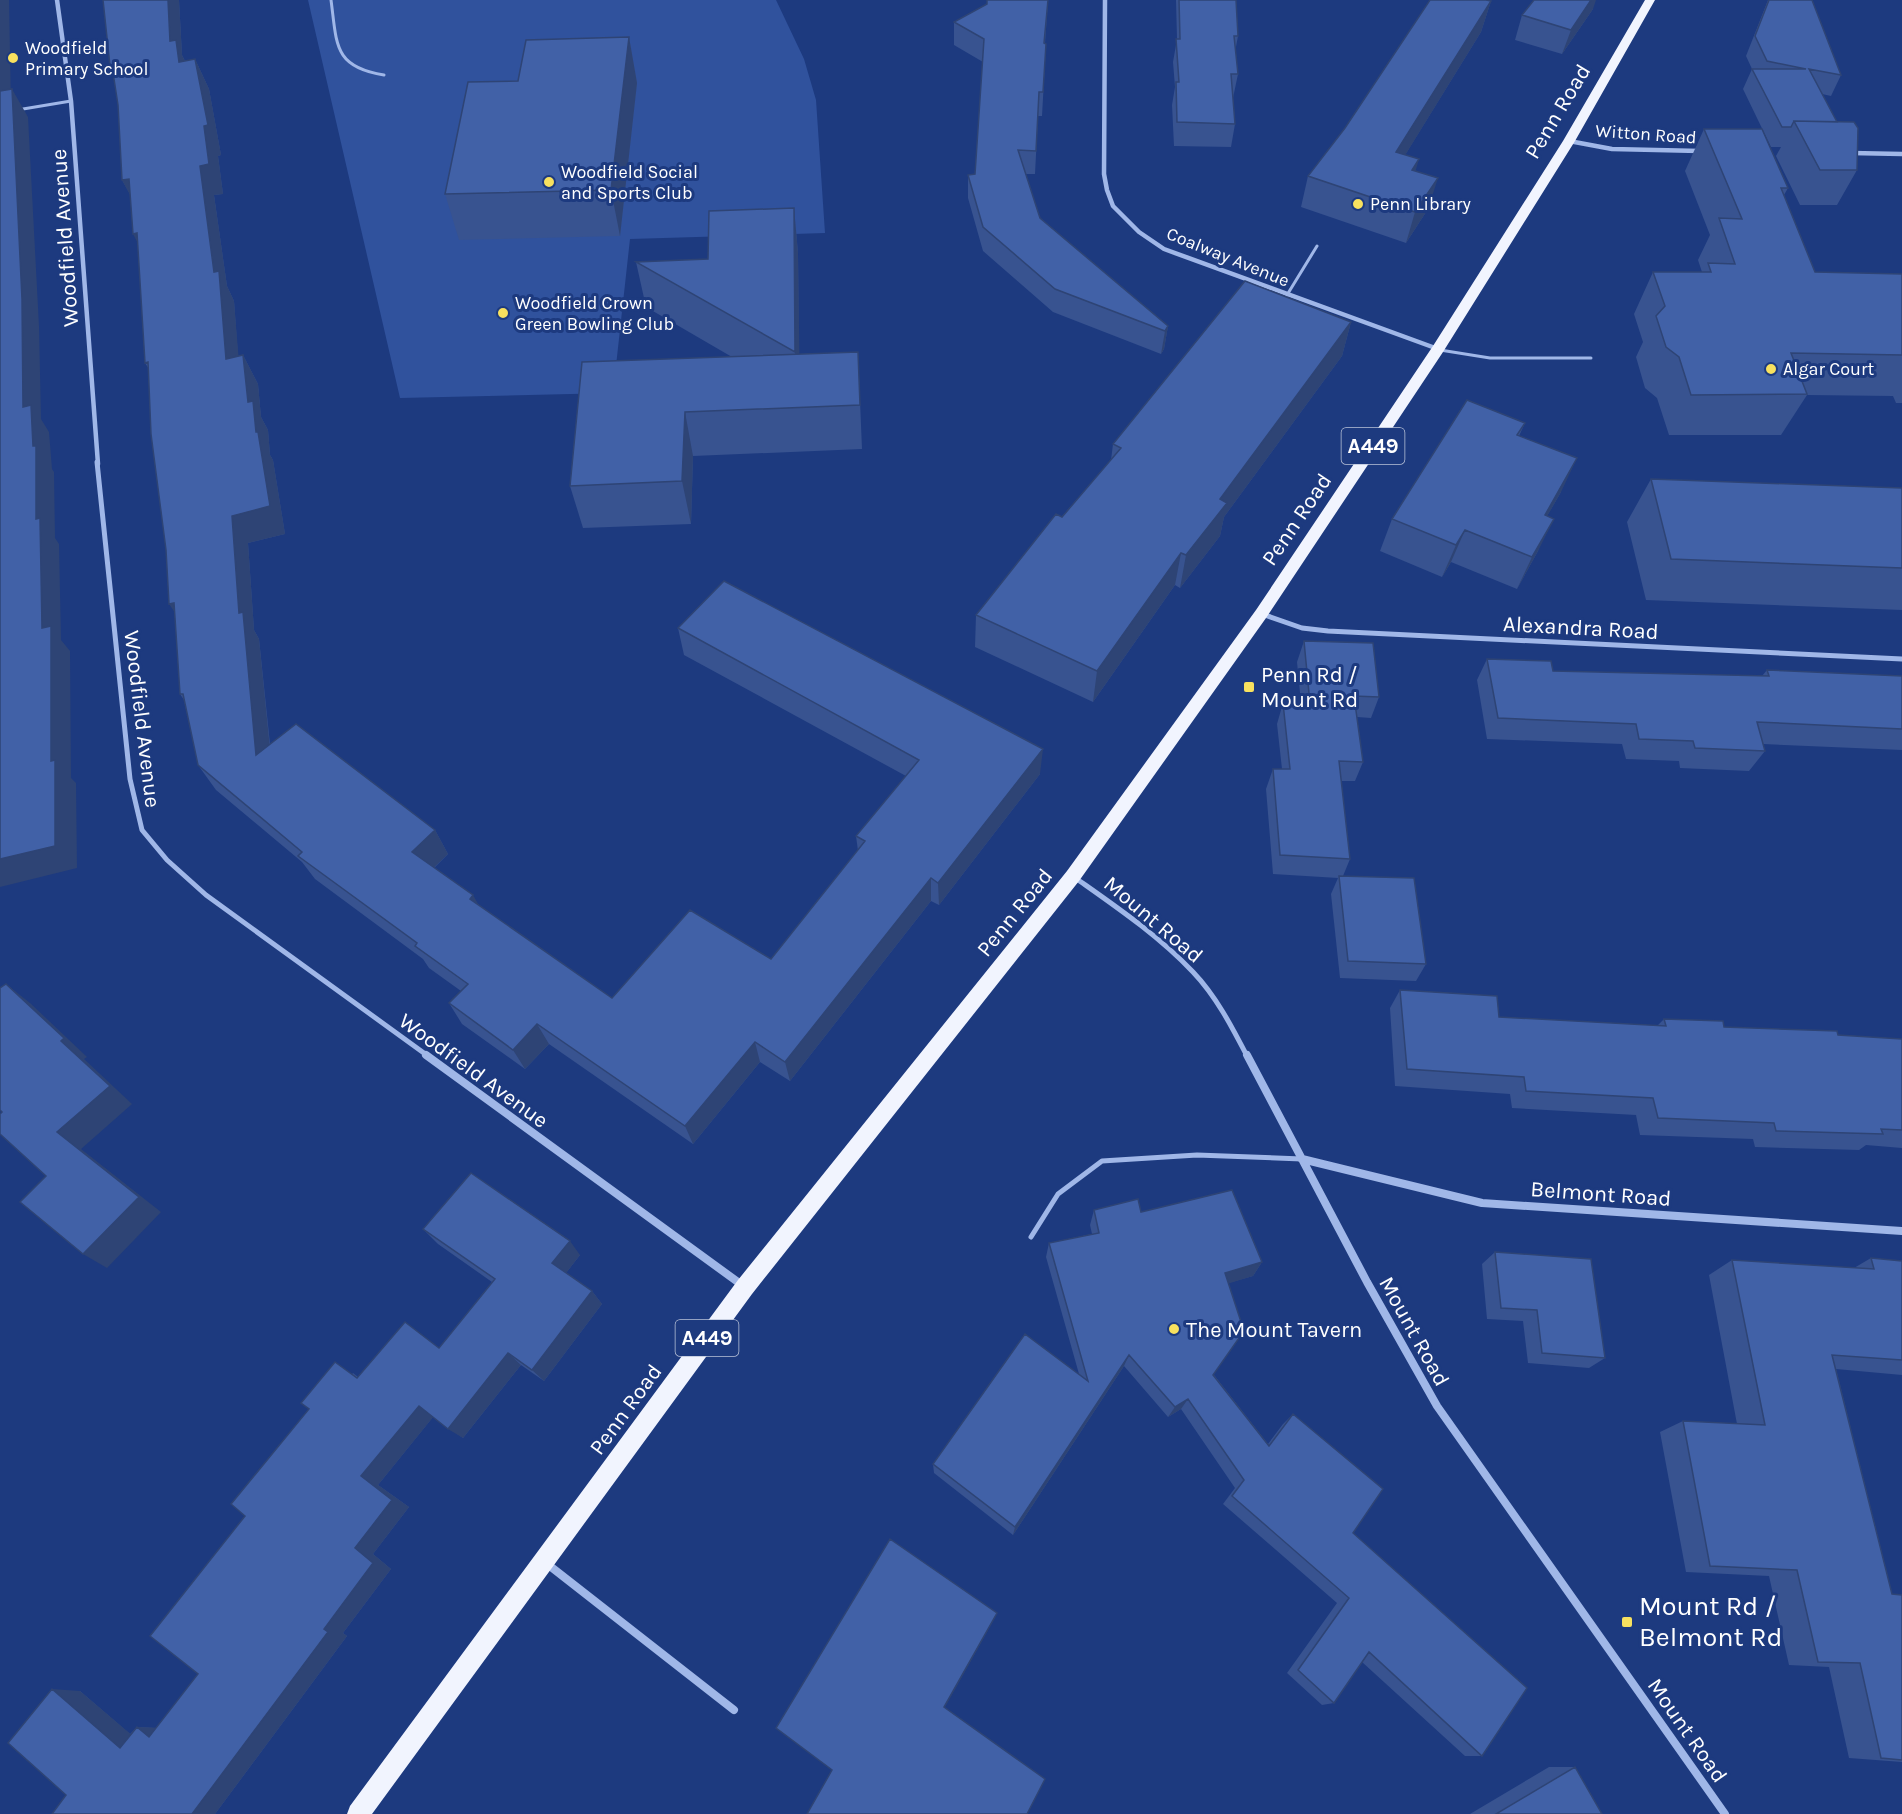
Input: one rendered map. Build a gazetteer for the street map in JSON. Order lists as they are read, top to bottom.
{
  "streets": {
    "highway": ["Penn Road", "A449"],
    "street": [
      "Witton Road",
      "Woodfield Avenue",
      "Coalway Avenue",
      "Alexandra Road",
      "Mount Road",
      "Belmont Road"
    ]
  },
  "crossings": [
    ["Penn Road", "Witton Road"],
    ["Penn Road", "Woodfield Avenue"],
    ["Penn Road", "Coalway Avenue"],
    ["Penn Road", "Alexandra Road"],
    ["Penn Road", "Mount Road"],
    ["Mount Road", "Belmont Road"]
  ],
  "places": {
    "other": [
      "Woodfield Primary School",
      "Woodfield Social and Sports Club",
      "Penn Library",
      "Woodfield Crown Green Bowling Club",
      "Algar Court",
      "The Mount Tavern"
    ],
    "transit": ["Penn Rd / Mount Rd", "Mount Rd / Belmont Rd"]
  }
}
